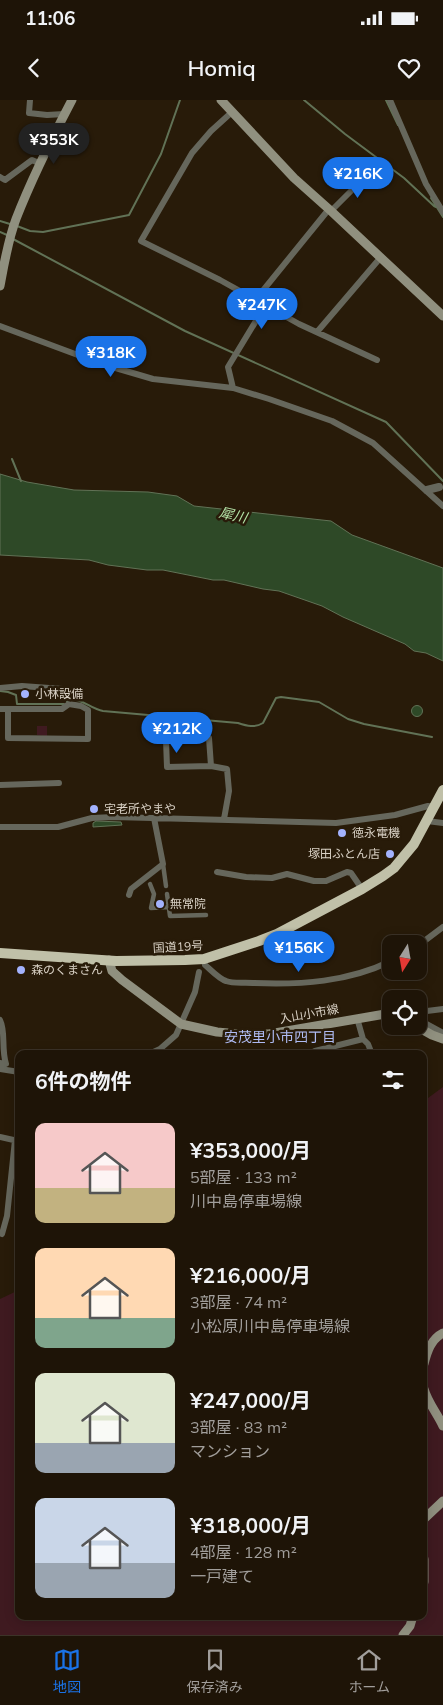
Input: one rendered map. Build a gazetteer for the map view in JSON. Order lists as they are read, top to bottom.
{
  "streets": {
    "highway": ["国道19号"],
    "main road": ["入山小市線"]
  },
  "crossings": [
    ["国道19号", "入山小市線"]
  ],
  "districts": ["安茂里小市四丁目"],
  "water": ["犀川"],
  "places": [
    "小林設備",
    "宅老所やまや",
    "徳永電機",
    "塚田ふとん店",
    "無常院",
    "森のくまさん"
  ],
  "north": "bottom",
  "page": {
    "status": "11:06",
    "header": "Homiq",
    "price": [
      "¥353K",
      "¥216K",
      "¥247K",
      "¥318K",
      "¥212K",
      "¥156K"
    ],
    "heading": "6件の物件",
    "list": [
      {
        "name": "¥353,000/月",
        "note": "5部屋 · 133 m² · 川中島停車場線"
      },
      {
        "name": "¥216,000/月",
        "note": "3部屋 · 74 m² · 小松原川中島停車場線"
      },
      {
        "name": "¥247,000/月",
        "note": "3部屋 · 83 m² · マンション"
      },
      {
        "name": "¥318,000/月",
        "note": "4部屋 · 128 m² · 一戸建て"
      }
    ],
    "tabs": ["地図", "保存済み", "ホーム"]
  }
}
